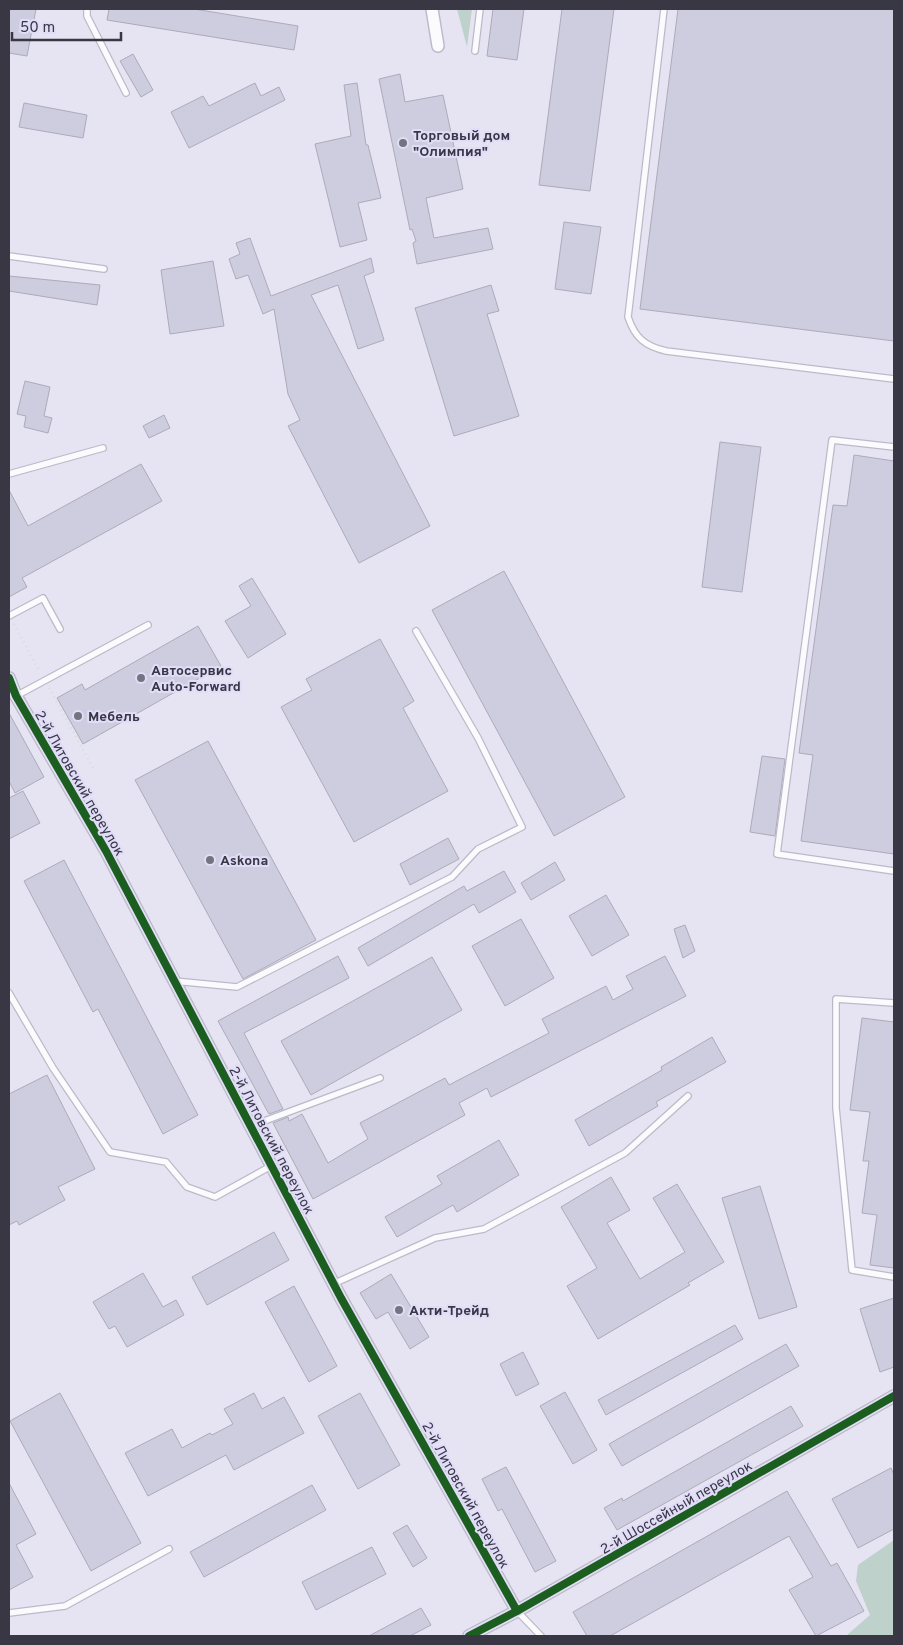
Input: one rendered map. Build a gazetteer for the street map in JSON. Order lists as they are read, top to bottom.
{
  "streets": {
    "street": ["2-й Литовский переулок", "2-й Шоссейный переулок"]
  },
  "crossings": [
    ["2-й Литовский переулок", "2-й Шоссейный переулок"]
  ],
  "places": [
    "Торговый дом \"Олимпия\"",
    "Автосервис Auto-Forward",
    "Мебель",
    "Askona",
    "Акти-Трейд"
  ],
  "scale_bar": "50 m"
}
